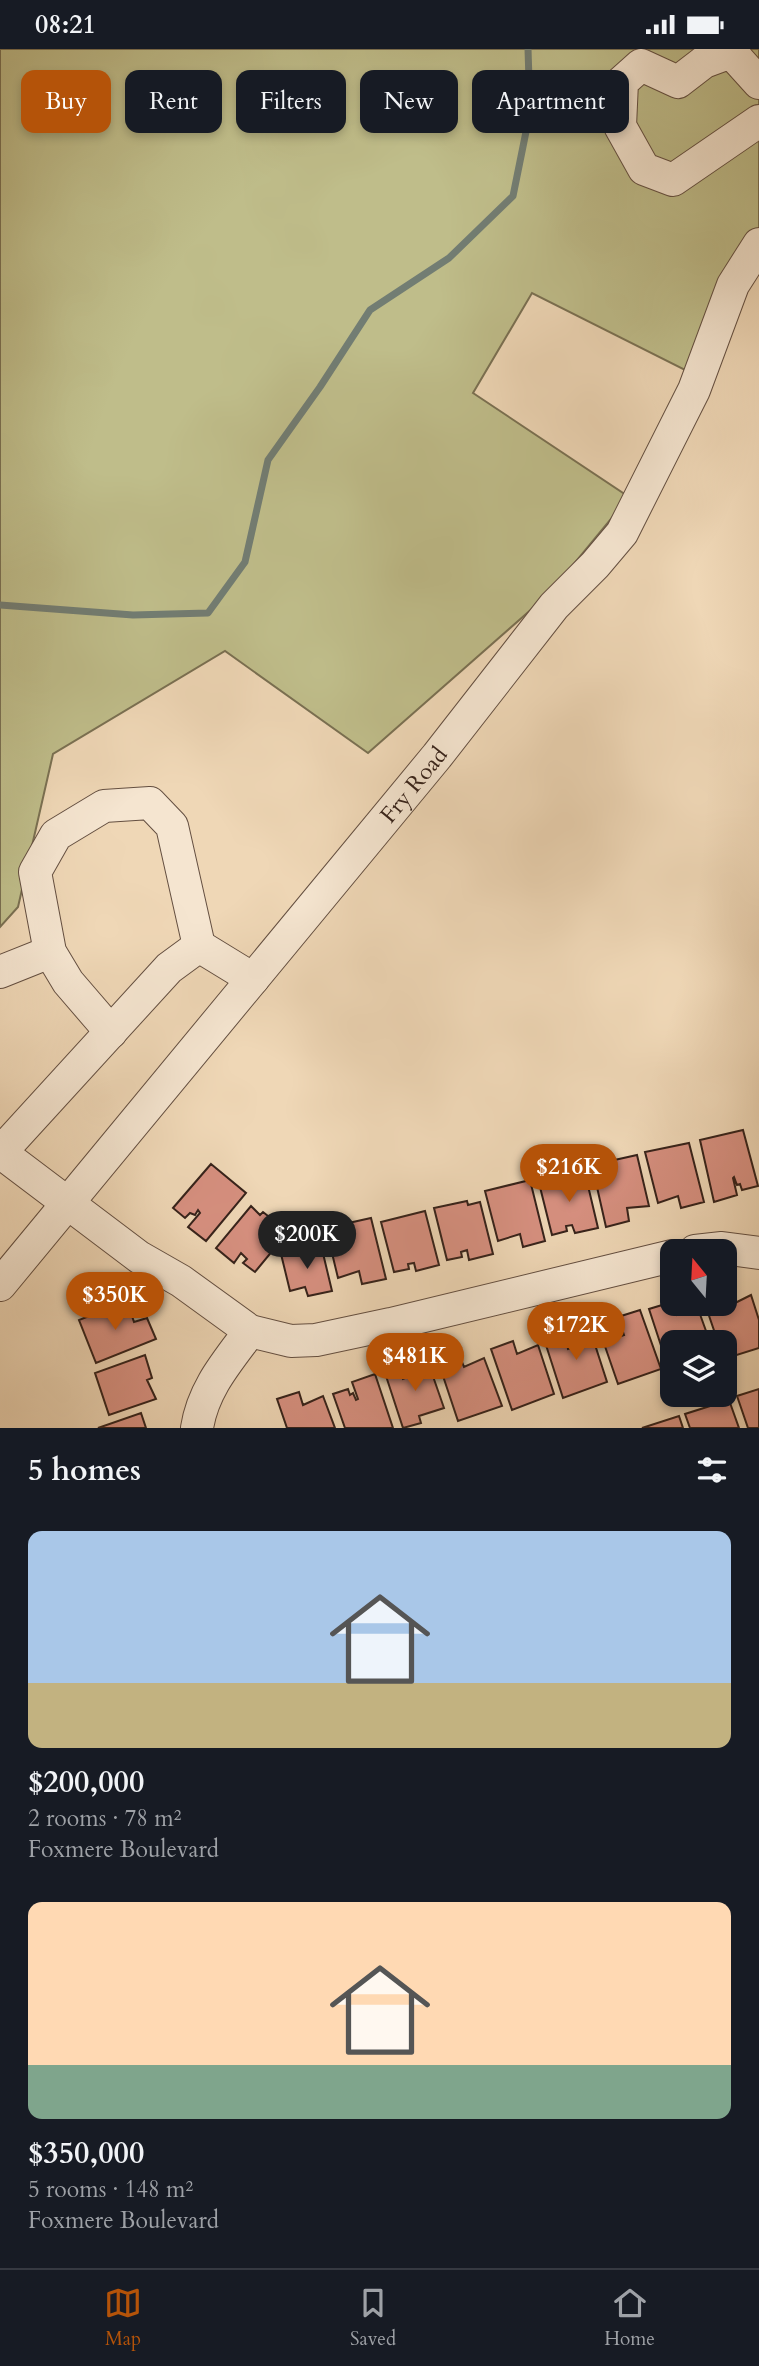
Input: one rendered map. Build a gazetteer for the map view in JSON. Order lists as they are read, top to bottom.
{
  "streets": {
    "street": ["Fry Road"]
  },
  "north": "top",
  "page": {
    "status": "08:21",
    "chip": [
      "Buy",
      "Rent",
      "Filters",
      "New",
      "Apartment"
    ],
    "price": [
      "$216K",
      "$200K",
      "$350K",
      "$172K",
      "$481K"
    ],
    "heading": "5 homes",
    "list": [
      {
        "name": "$200,000",
        "note": "2 rooms · 78 m² · Foxmere Boulevard"
      },
      {
        "name": "$350,000",
        "note": "5 rooms · 148 m² · Foxmere Boulevard"
      }
    ],
    "tabs": ["Map", "Saved", "Home"]
  }
}
